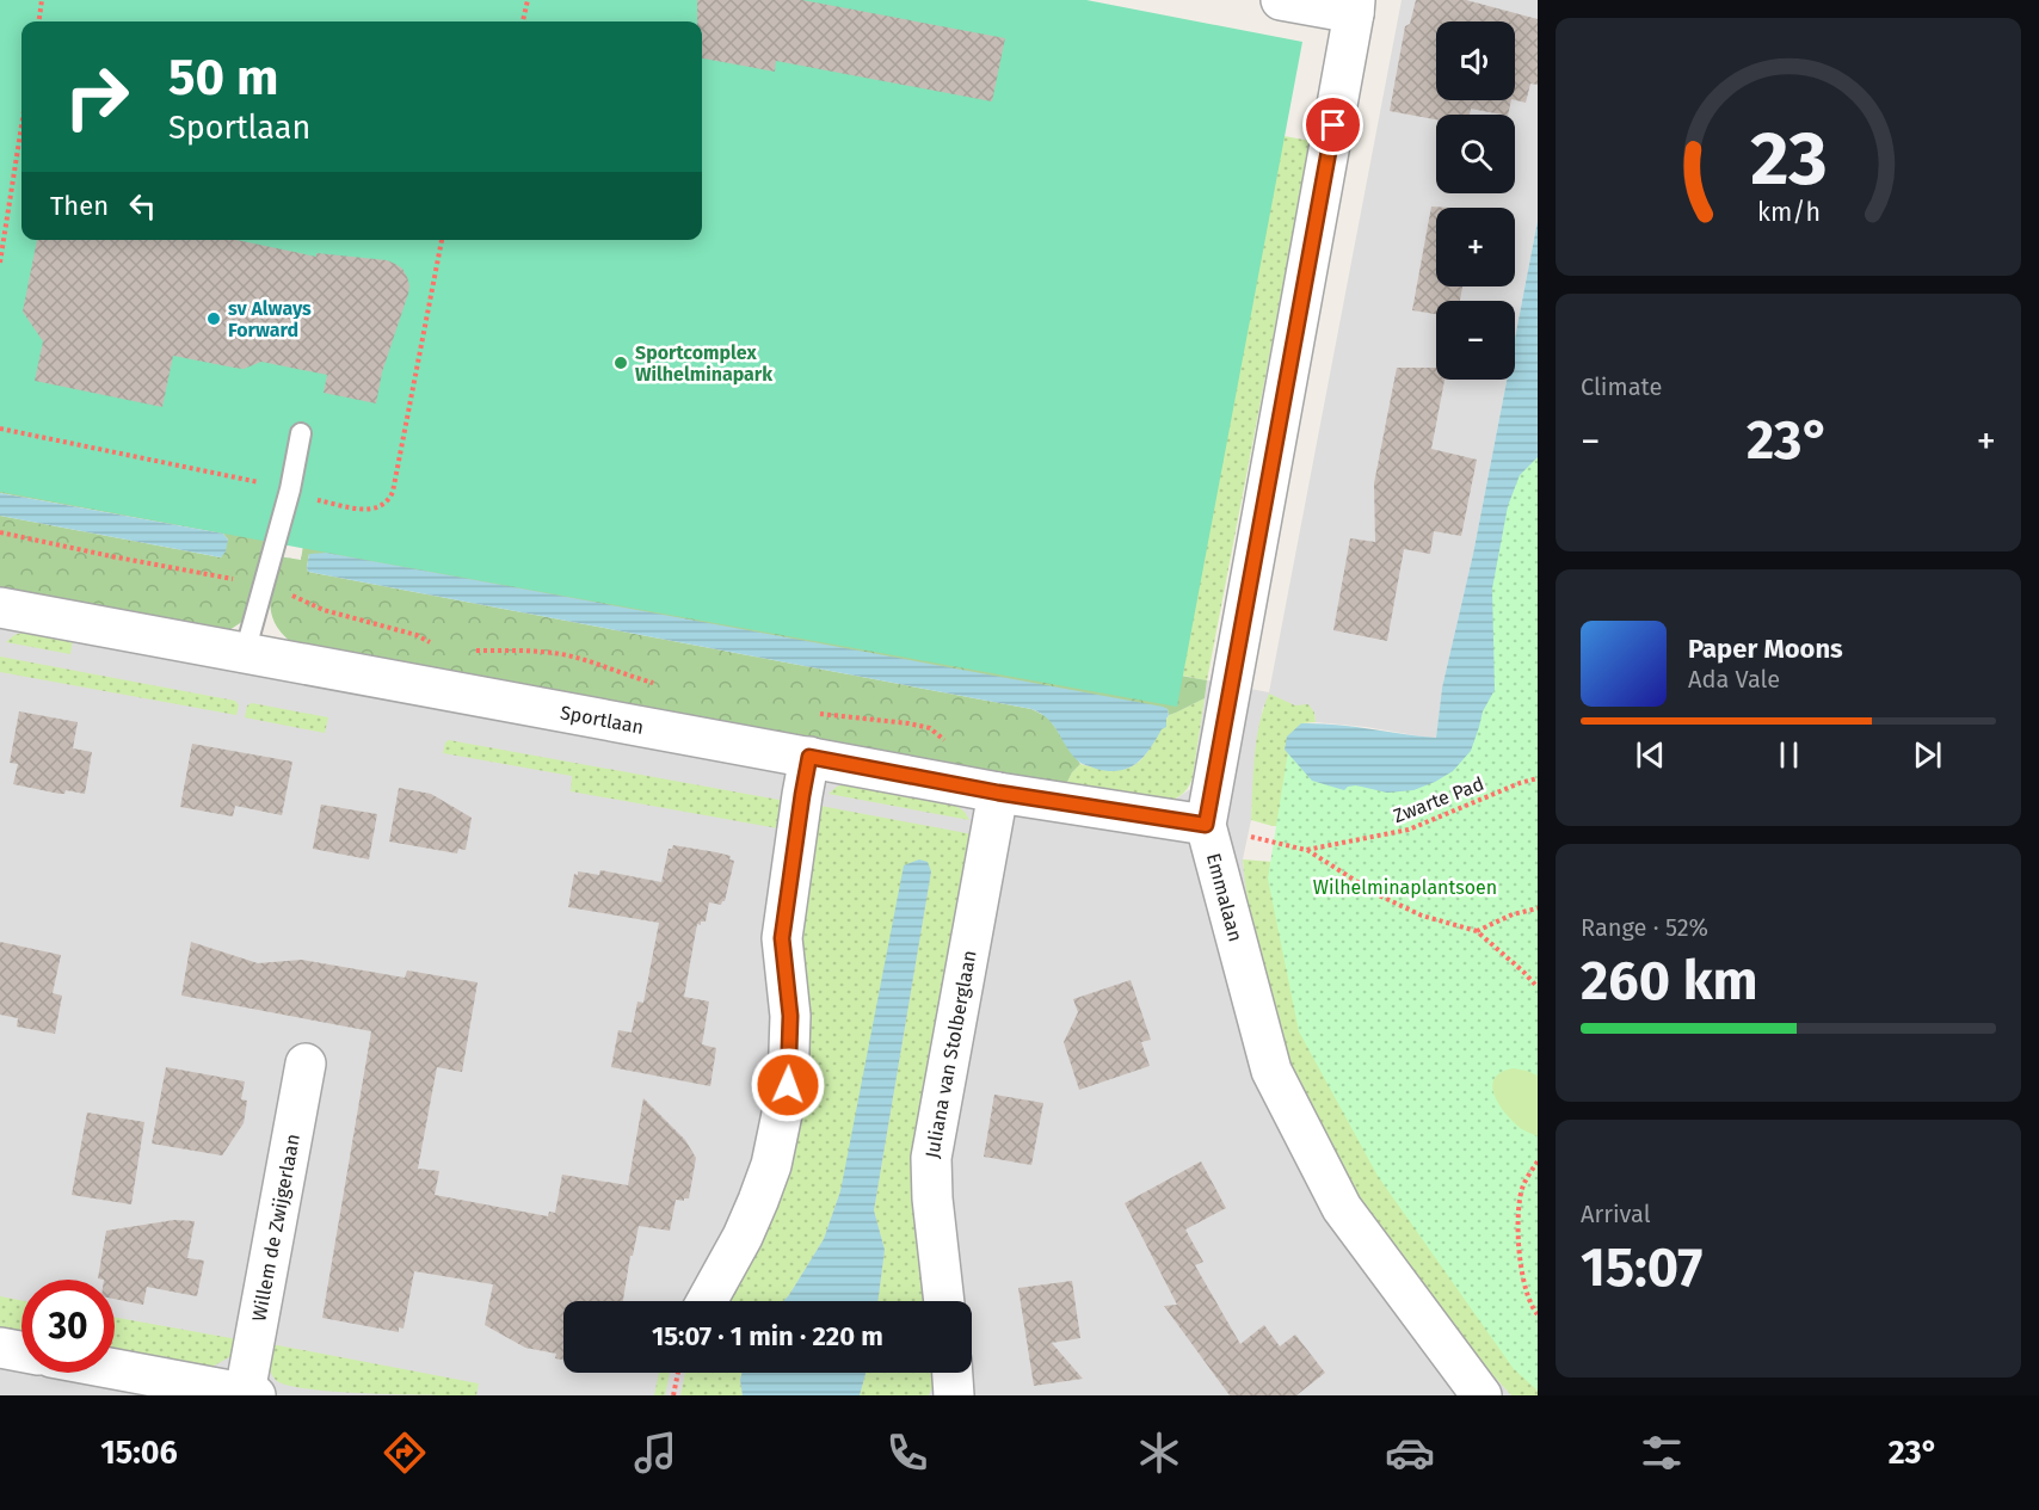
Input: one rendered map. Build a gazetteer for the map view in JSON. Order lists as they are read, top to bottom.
{
  "streets": {
    "street": [
      "Sportlaan",
      "Emmalaan",
      "Juliana van Stolberglaan",
      "Willem de Zwijgerlaan"
    ],
    "path": ["Zwarte Pad"]
  },
  "crossings": [
    ["Sportlaan", "Emmalaan"],
    ["Sportlaan", "Juliana van Stolberglaan"]
  ],
  "parks": ["Wilhelminaplantsoen"],
  "places": ["sv Always Forward", "Sportcomplex Wilhelminapark"],
  "page": {
    "map_buttons": ["+", "−"],
    "turn": ["50 m", "Sportlaan"],
    "then": "Then",
    "tile": [
      "Climate",
      ["Range · 52%", "260 km"],
      ["Arrival", "15:07"]
    ],
    "heat": ["−", "23°", "+"],
    "song": ["Paper Moons", "Ada Vale"],
    "limit": "30",
    "trip": "15:07 · 1 min · 220 m",
    "tabs": ["15:06", "23°"],
    "gauge": ["23", "km/h"]
  }
}
